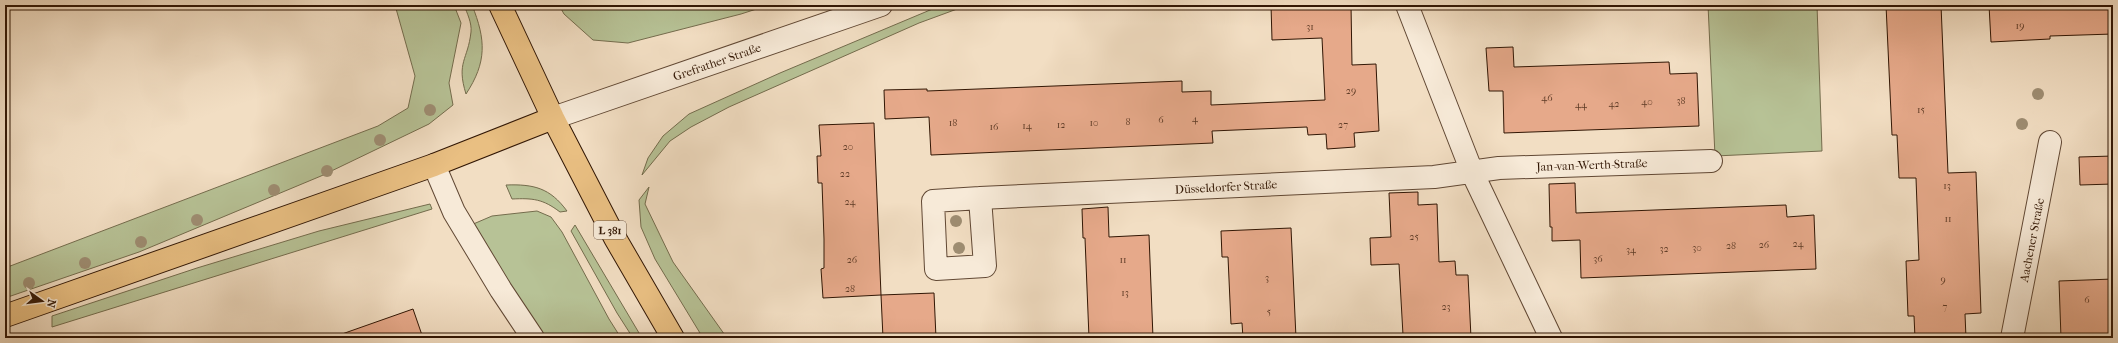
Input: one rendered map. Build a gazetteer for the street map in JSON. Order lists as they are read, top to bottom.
{
  "streets": {
    "main road": ["L 381"],
    "street": [
      "Grefrather Straße",
      "Jan-van-Werth-Straße",
      "Düsseldorfer Straße",
      "Aachener Straße"
    ]
  },
  "crossings": [
    ["Grefrather Straße", "L 381"],
    ["Jan-van-Werth-Straße", "Düsseldorfer Straße"]
  ],
  "house_numbers": [
    "19",
    "31",
    "29",
    "46",
    "38",
    "40",
    "42",
    "44",
    "15",
    "4",
    "6",
    "8",
    "18",
    "10",
    "12",
    "27",
    "14",
    "16",
    "20",
    "22",
    "13",
    "24",
    "11",
    "25",
    "24",
    "26",
    "28",
    "30",
    "32",
    "34",
    "36",
    "26",
    "11",
    "3",
    "9",
    "28",
    "13",
    "6",
    "23",
    "7",
    "5"
  ],
  "north": "right"
}
